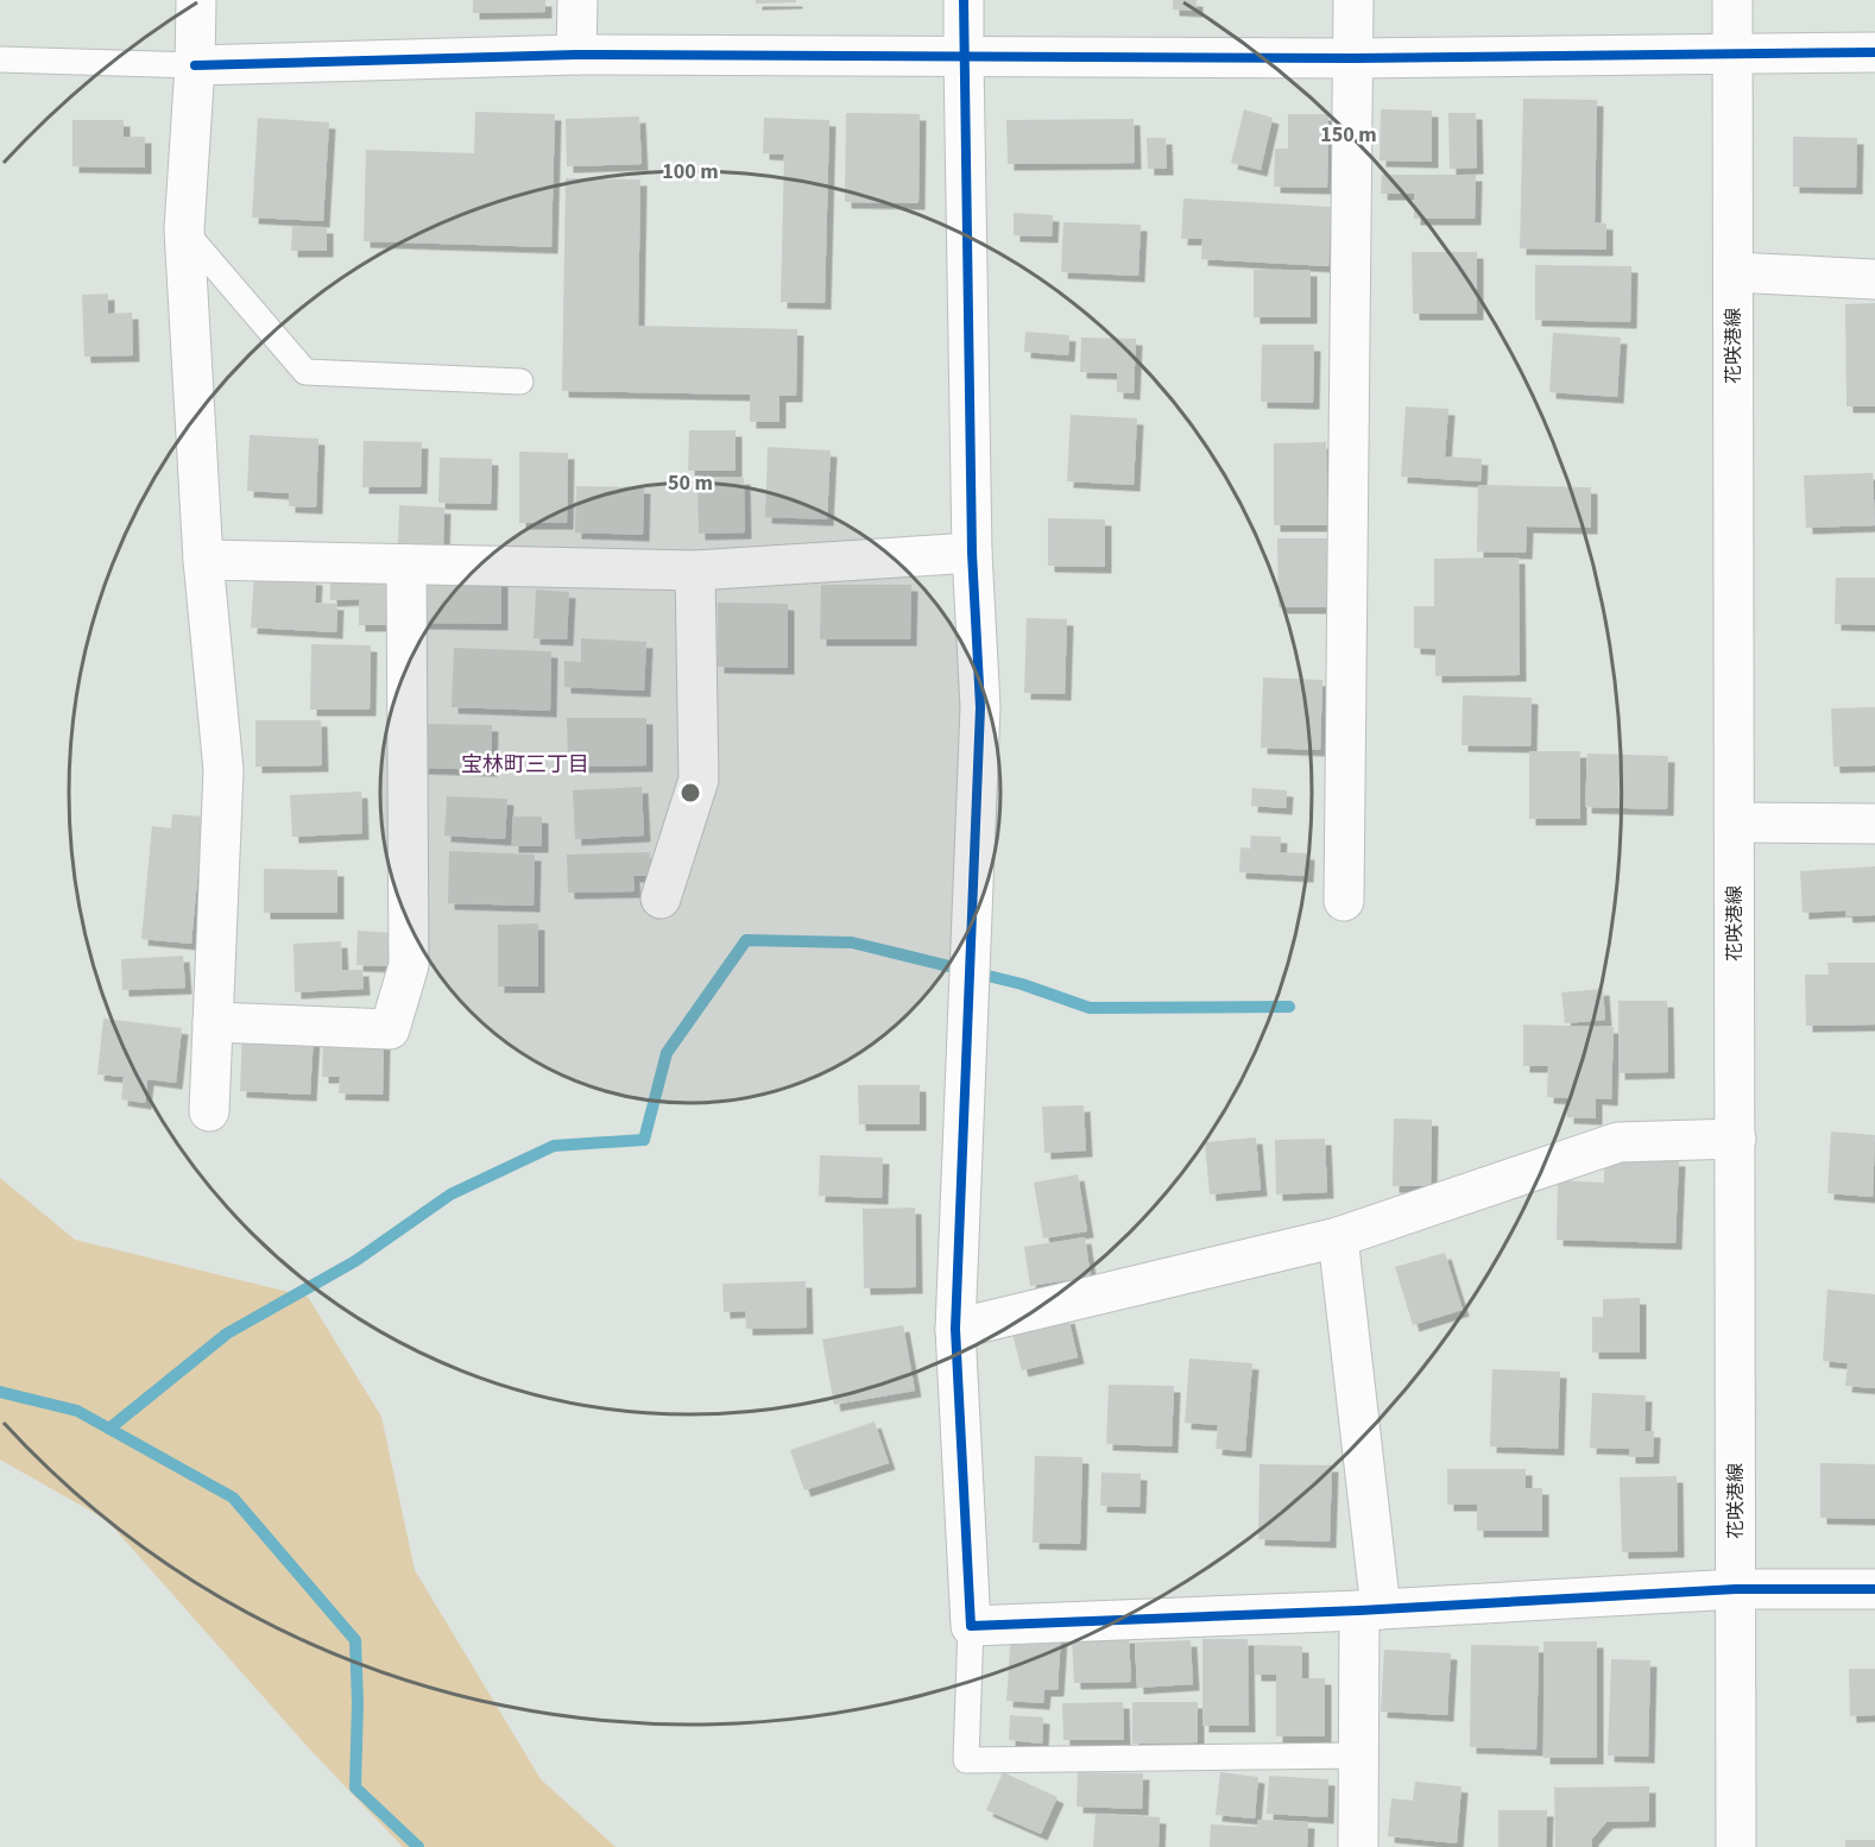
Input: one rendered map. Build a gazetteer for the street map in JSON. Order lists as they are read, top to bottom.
{
  "streets": {
    "street": ["花咲港線"]
  },
  "districts": ["宝林町三丁目"],
  "rings": ["150 m", "100 m", "50 m"]
}
